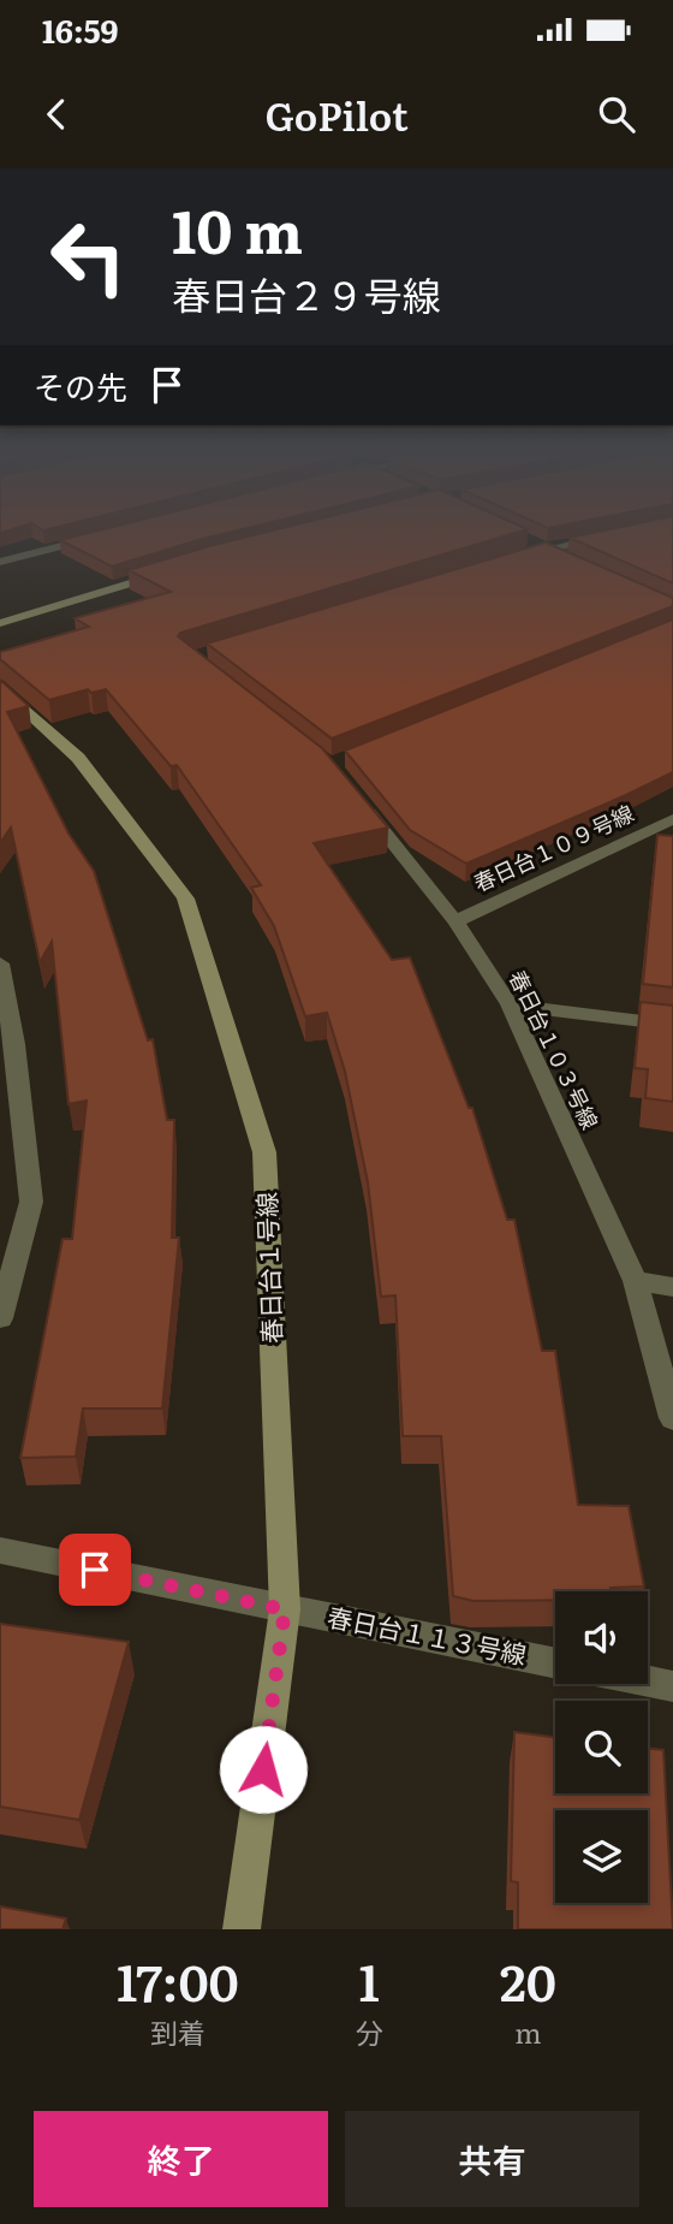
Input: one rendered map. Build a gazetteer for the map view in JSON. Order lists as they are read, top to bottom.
{
  "streets": {
    "street": [
      "春日台１０９号線",
      "春日台１０３号線",
      "春日台１号線",
      "春日台１１３号線"
    ]
  },
  "crossings": [
    ["春日台１０９号線", "春日台１０３号線"],
    ["春日台１号線", "春日台１１３号線"]
  ],
  "page": {
    "status": "16:59",
    "header": "GoPilot",
    "turn": ["10 m", "春日台２９号線"],
    "then": "その先",
    "eta": [
      "17:00",
      "到着",
      "1",
      "分",
      "20",
      "m"
    ],
    "buttons": ["終了", "共有"]
  }
}
